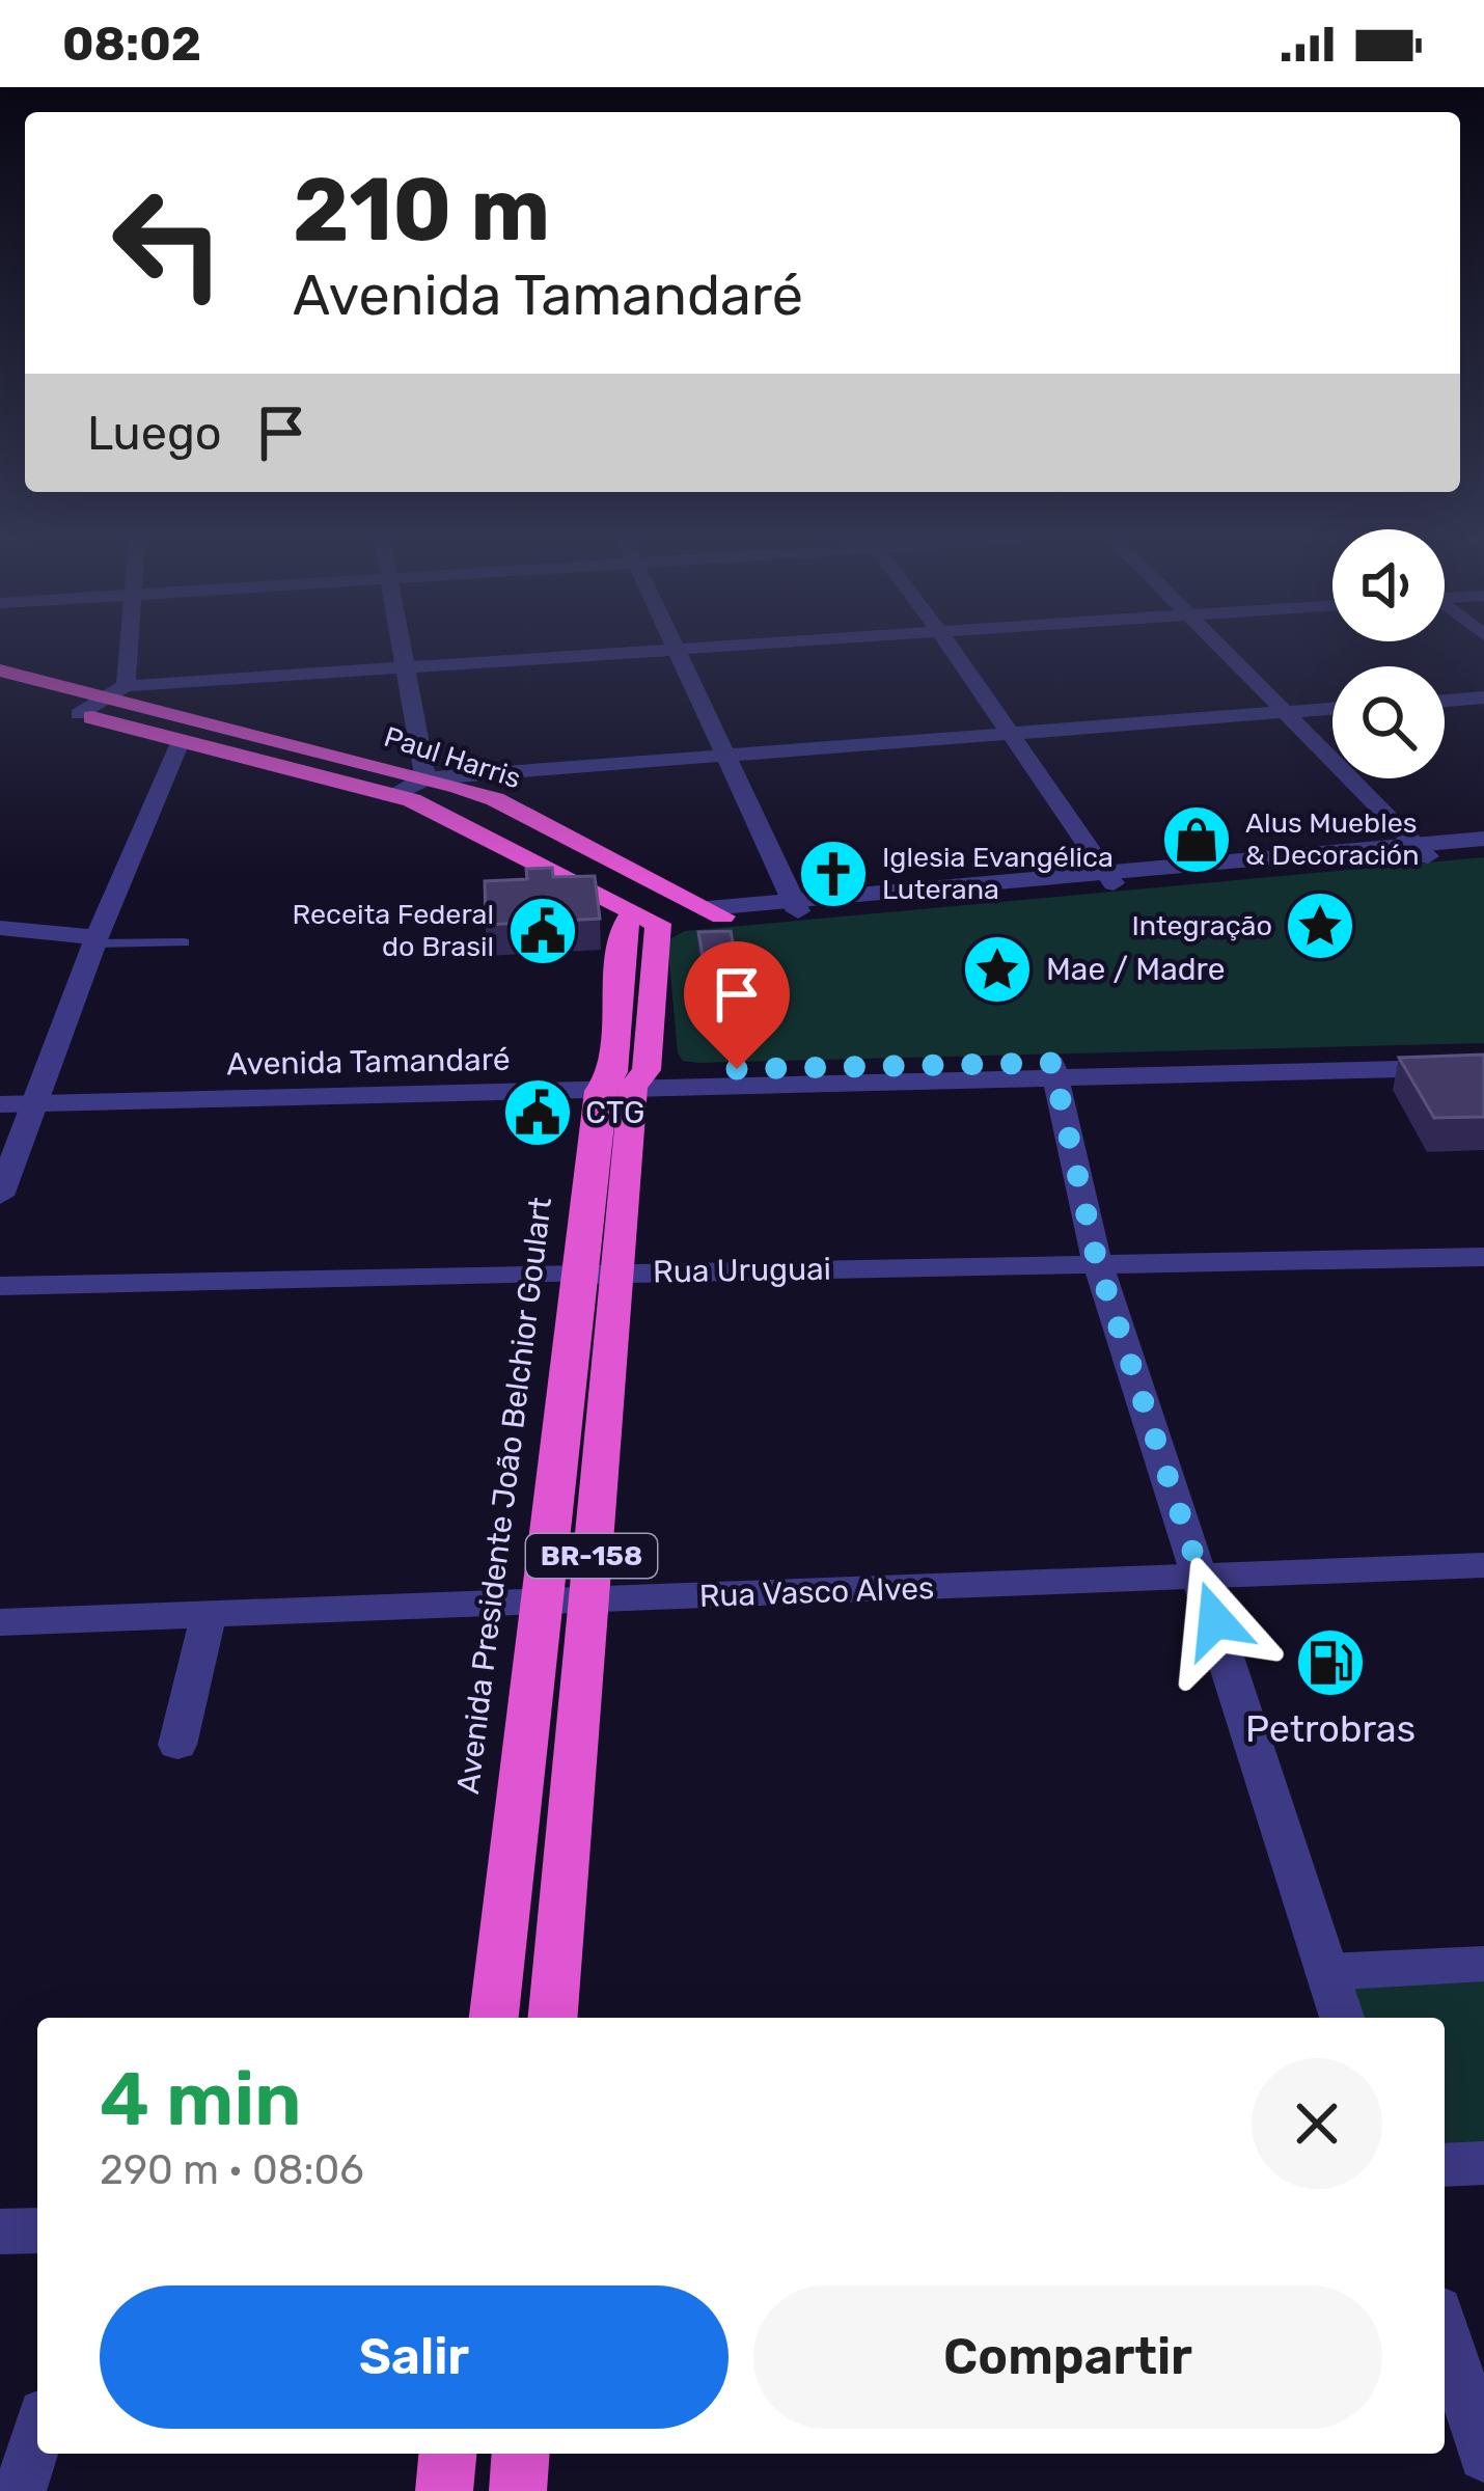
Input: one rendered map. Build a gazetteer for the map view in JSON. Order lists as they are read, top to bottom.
{
  "streets": {
    "highway": ["Paul Harris", "Avenida Presidente João Belchior Goulart", "BR-158"],
    "street": ["Avenida Tamandaré", "Rua Uruguai", "Rua Vasco Alves"]
  },
  "crossings": [
    ["Avenida Tamandaré", "Avenida Presidente João Belchior Goulart"],
    ["Rua Uruguai", "Avenida Presidente João Belchior Goulart"],
    ["Avenida Presidente João Belchior Goulart", "Rua Vasco Alves"]
  ],
  "places": {
    "shop": ["Alus Muebles & Decoración"],
    "church": ["Iglesia Evangélica Luterana"],
    "place": ["Integração", "Mae / Madre"],
    "public building": ["Receita Federal do Brasil", "CTG"],
    "fuel station": ["Petrobras"]
  },
  "page": {
    "status": "08:02",
    "turn": ["210 m", "Avenida Tamandaré"],
    "then": "Luego",
    "heading": ["4 min", "290 m · 08:06"],
    "buttons": ["Salir", "Compartir"]
  }
}
